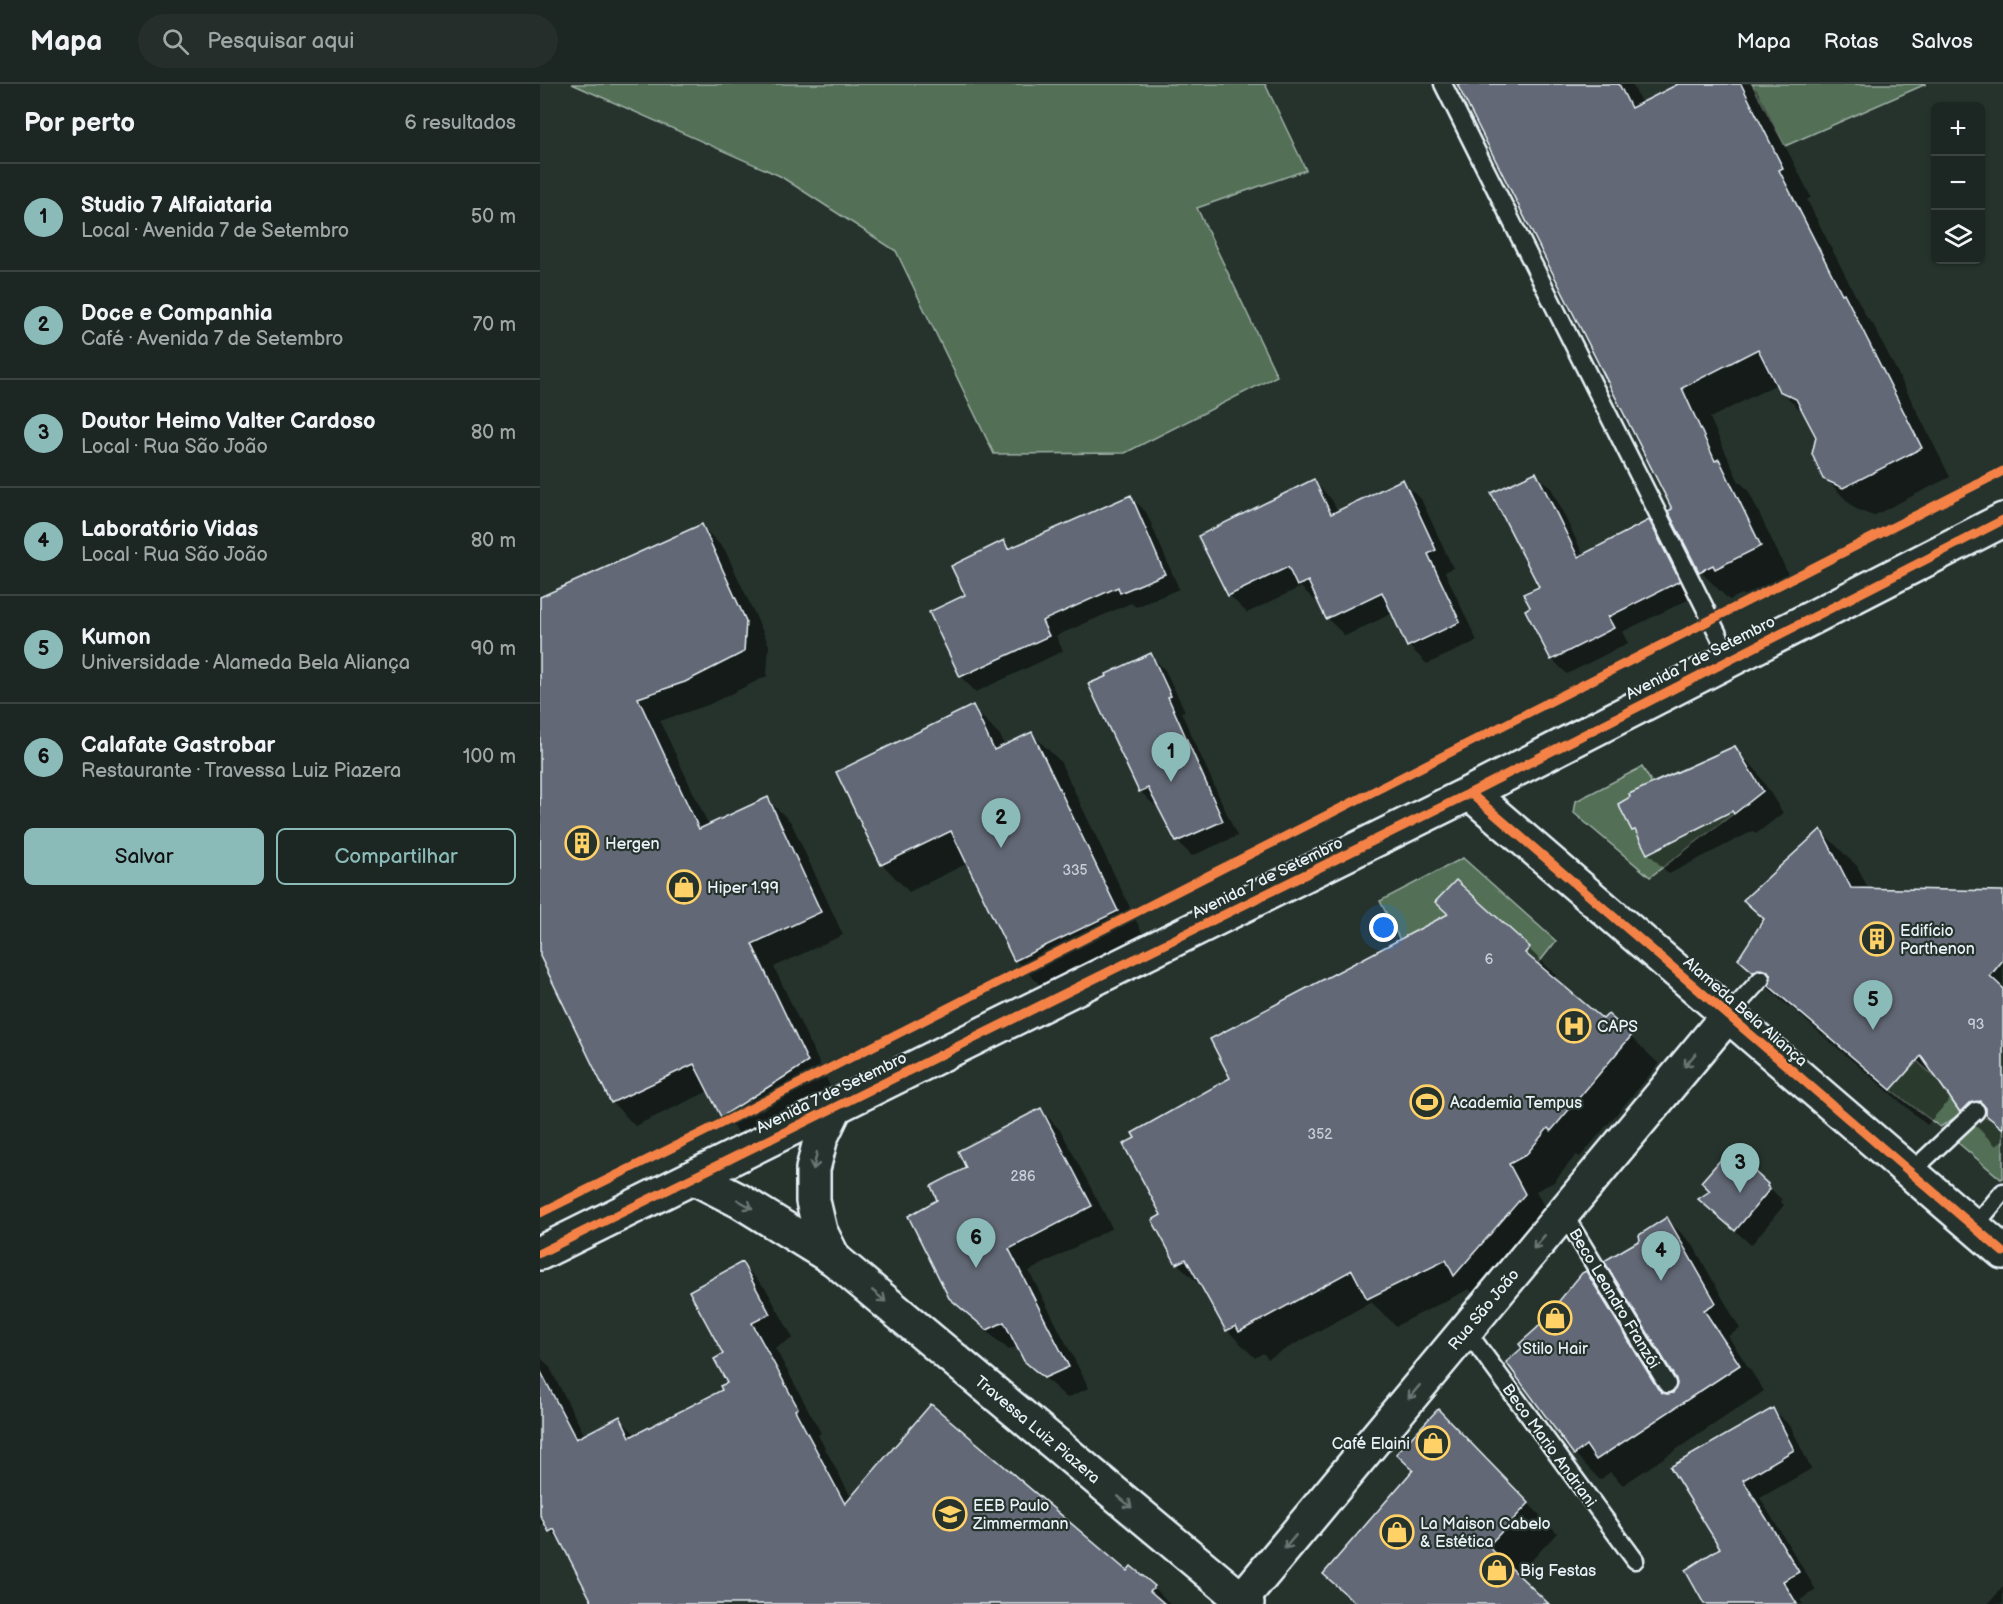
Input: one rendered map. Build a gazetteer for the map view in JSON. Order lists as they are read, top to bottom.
{
  "streets": {
    "street": [
      "Avenida 7 de Setembro",
      "Alameda Bela Aliança",
      "Rua São João",
      "Travessa Luiz Piazera"
    ],
    "lane": ["Beco Leandro Franzói", "Beco Mario Andriani"]
  },
  "crossings": [
    ["Avenida 7 de Setembro", "Alameda Bela Aliança"],
    ["Avenida 7 de Setembro", "Travessa Luiz Piazera"],
    ["Alameda Bela Aliança", "Rua São João"],
    ["Beco Leandro Franzói", "Rua São João"],
    ["Rua São João", "Travessa Luiz Piazera"],
    ["Rua São João", "Beco Mario Andriani"]
  ],
  "one_way": ["Rua São João", "Travessa Luiz Piazera"],
  "places": {
    "building": ["Hergen", "Edifício Parthenon"],
    "shop": [
      "Hiper 1.99",
      "Stilo Hair",
      "Café Elaini",
      "La Maison Cabelo & Estética",
      "Big Festas"
    ],
    "hospital": ["CAPS"],
    "sports": ["Academia Tempus"],
    "school or university": ["EEB Paulo Zimmermann"]
  },
  "house_numbers": [
    "335",
    "6",
    "93",
    "352",
    "286"
  ],
  "page": {
    "header": "Mapa",
    "search": "Pesquisar aqui",
    "nav": ["Mapa", "Rotas", "Salvos"],
    "heading": ["Por perto", "6 resultados"],
    "map_buttons": ["+", "−"],
    "list": [
      {
        "mark": "1",
        "name": "Studio 7 Alfaiataria",
        "note": "Local · Avenida 7 de Setembro",
        "value": "50 m"
      },
      {
        "mark": "2",
        "name": "Doce e Companhia",
        "note": "Café · Avenida 7 de Setembro",
        "value": "70 m"
      },
      {
        "mark": "3",
        "name": "Doutor Heimo Valter Cardoso",
        "note": "Local · Rua São João",
        "value": "80 m"
      },
      {
        "mark": "4",
        "name": "Laboratório Vidas",
        "note": "Local · Rua São João",
        "value": "80 m"
      },
      {
        "mark": "5",
        "name": "Kumon",
        "note": "Universidade · Alameda Bela Aliança",
        "value": "90 m"
      },
      {
        "mark": "6",
        "name": "Calafate Gastrobar",
        "note": "Restaurante · Travessa Luiz Piazera",
        "value": "100 m"
      }
    ],
    "pins": [
      "1",
      "2",
      "5",
      "3",
      "6",
      "4"
    ],
    "buttons": ["Salvar", "Compartilhar"]
  }
}
